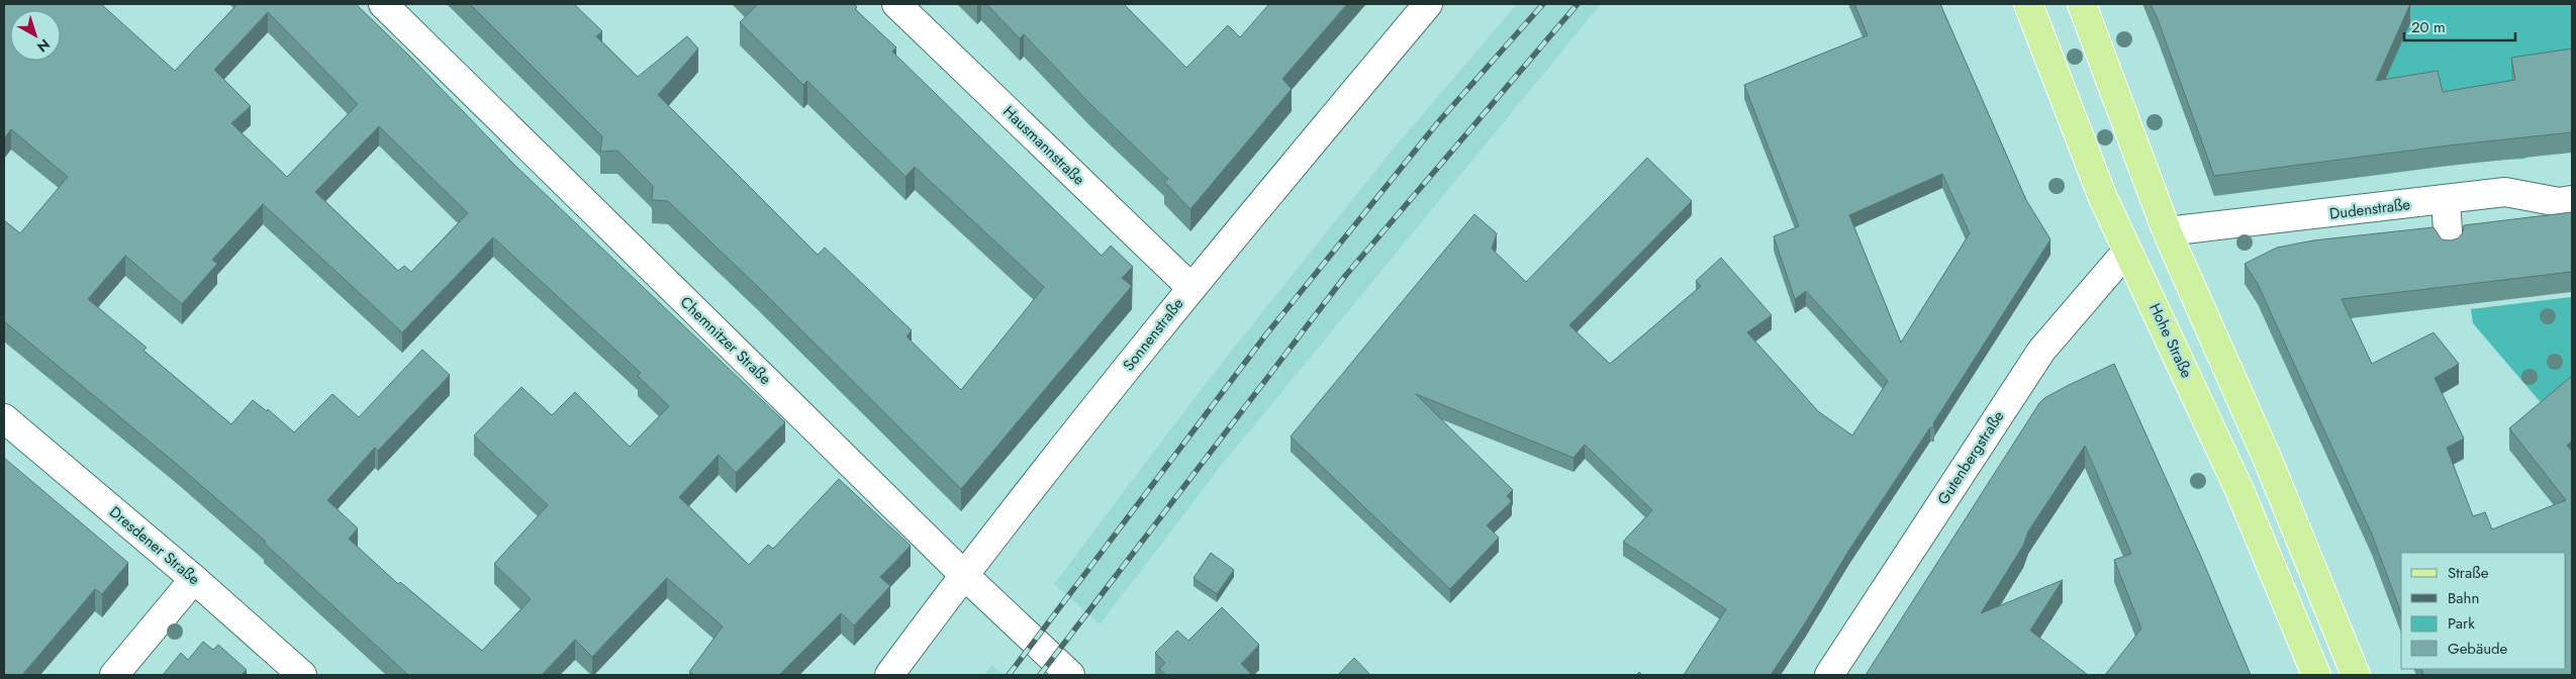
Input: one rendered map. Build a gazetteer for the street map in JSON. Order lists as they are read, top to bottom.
{
  "streets": {
    "main road": ["Hohe Straße"],
    "street": [
      "Hausmannstraße",
      "Dudenstraße",
      "Sonnenstraße",
      "Chemnitzer Straße",
      "Gutenbergstraße",
      "Dresdener Straße"
    ]
  },
  "crossings": [
    ["Hausmannstraße", "Sonnenstraße"],
    ["Sonnenstraße", "Chemnitzer Straße"],
    ["Hohe Straße", "Gutenbergstraße"]
  ],
  "legend": [
    "Straße",
    "Bahn",
    "Park",
    "Gebäude"
  ],
  "scale_bar": "20 m",
  "north": "bottom right"
}
